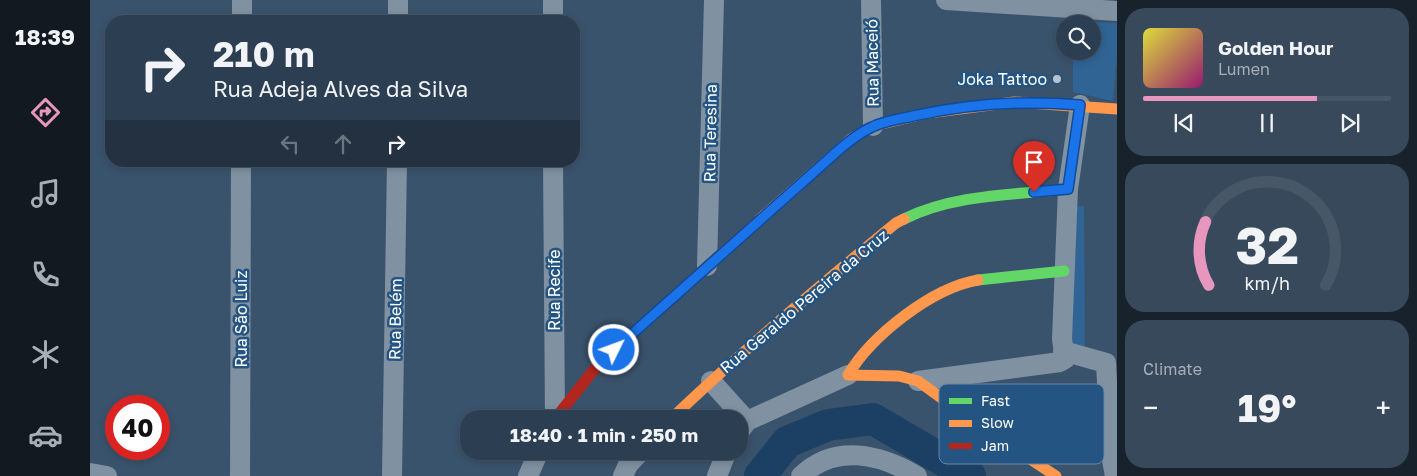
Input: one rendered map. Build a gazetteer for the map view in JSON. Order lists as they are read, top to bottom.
{
  "streets": {
    "street": [
      "Rua Maceió",
      "Rua Teresina",
      "Rua Recife",
      "Rua Geraldo Pereira da Cruz",
      "Rua São Luiz",
      "Rua Belém"
    ]
  },
  "places": ["Joka Tattoo"],
  "legend": ["Fast", "Slow", "Jam"],
  "page": {
    "tabs": "18:39",
    "turn": ["210 m", "Rua Adeja Alves da Silva"],
    "song": ["Golden Hour", "Lumen"],
    "tile": "Climate",
    "heat": ["−", "19°", "+"],
    "limit": "40",
    "trip": "18:40 · 1 min · 250 m",
    "gauge": ["32", "km/h"]
  }
}
